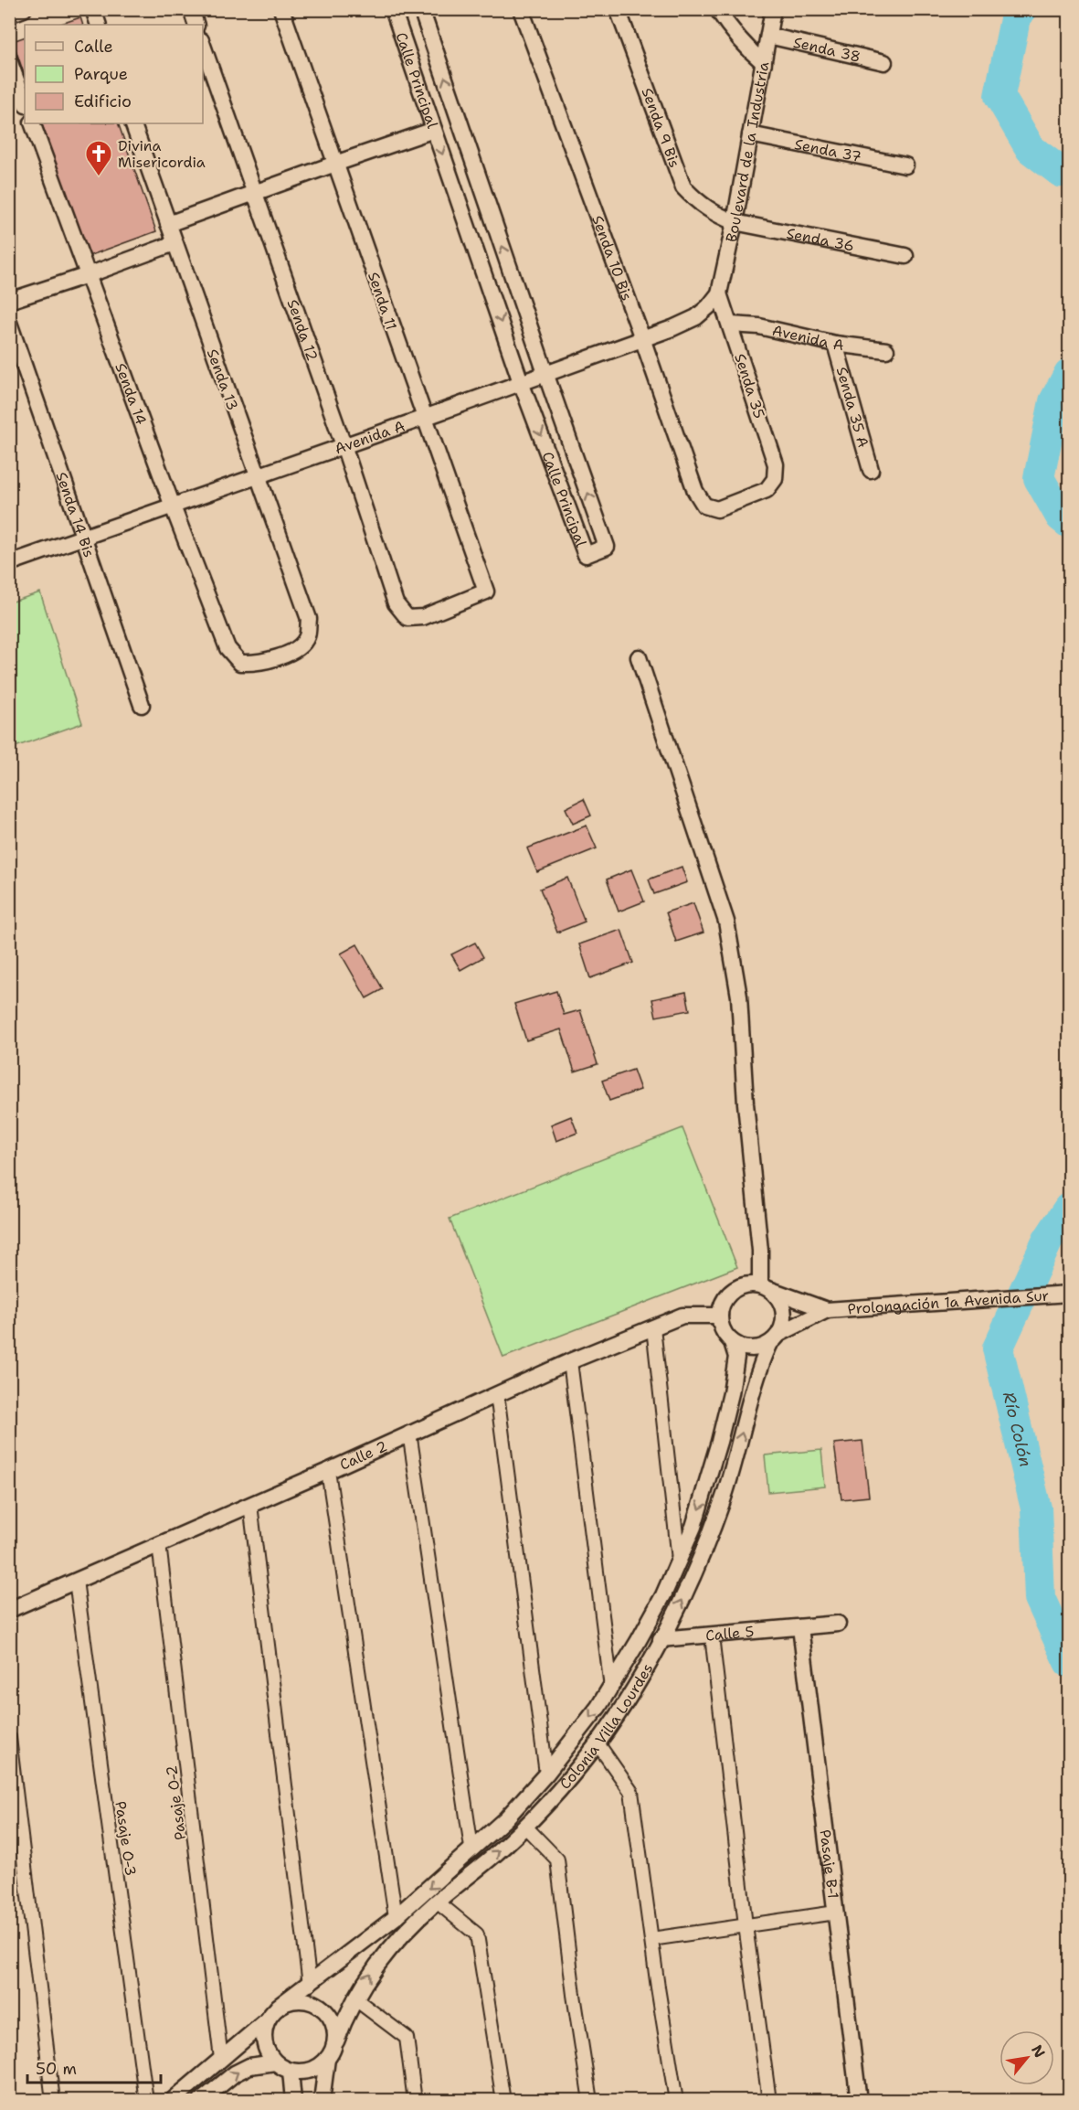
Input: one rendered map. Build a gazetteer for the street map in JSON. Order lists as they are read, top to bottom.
{
  "streets": {
    "street": [
      "Senda 38",
      "Calle Principal",
      "Senda 9 Bis",
      "Senda 37",
      "Boulevard de la Industria",
      "Senda 36",
      "Senda 10 Bis",
      "Senda 11",
      "Senda 12",
      "Avenida A",
      "Senda 13",
      "Senda 35",
      "Senda 14",
      "Senda 35 A",
      "Senda 14 Bis",
      "Prolongación 1a Avenida Sur",
      "Calle 2",
      "Calle 5",
      "Colonia Villa Lourdes",
      "Pasaje O-2",
      "Pasaje O-3",
      "Pasaje B-1"
    ]
  },
  "crossings": [
    ["Senda 38", "Boulevard de la Industria"],
    ["Calle Principal", "Avenida A"],
    ["Senda 9 Bis", "Boulevard de la Industria"],
    ["Senda 9 Bis", "Senda 36"],
    ["Senda 37", "Boulevard de la Industria"],
    ["Boulevard de la Industria", "Senda 36"],
    ["Boulevard de la Industria", "Avenida A"],
    ["Boulevard de la Industria", "Senda 35"],
    ["Senda 10 Bis", "Avenida A"],
    ["Senda 10 Bis", "Senda 35"],
    ["Senda 11", "Senda 12"],
    ["Senda 11", "Avenida A"],
    ["Senda 12", "Avenida A"],
    ["Avenida A", "Senda 13"],
    ["Avenida A", "Senda 35"],
    ["Avenida A", "Senda 14"],
    ["Avenida A", "Senda 35 A"],
    ["Avenida A", "Senda 14 Bis"],
    ["Senda 13", "Senda 14"],
    ["Prolongación 1a Avenida Sur", "Calle 2"],
    ["Prolongación 1a Avenida Sur", "Colonia Villa Lourdes"],
    ["Calle 2", "Colonia Villa Lourdes"],
    ["Calle 2", "Pasaje O-2"],
    ["Calle 2", "Pasaje O-3"],
    ["Calle 5", "Colonia Villa Lourdes"],
    ["Calle 5", "Pasaje B-1"]
  ],
  "water": ["Río Colón"],
  "places": {
    "church": ["Divina Misericordia"]
  },
  "legend": ["Calle", "Parque", "Edificio"],
  "scale_bar": "50 m",
  "north": "top right"
}
